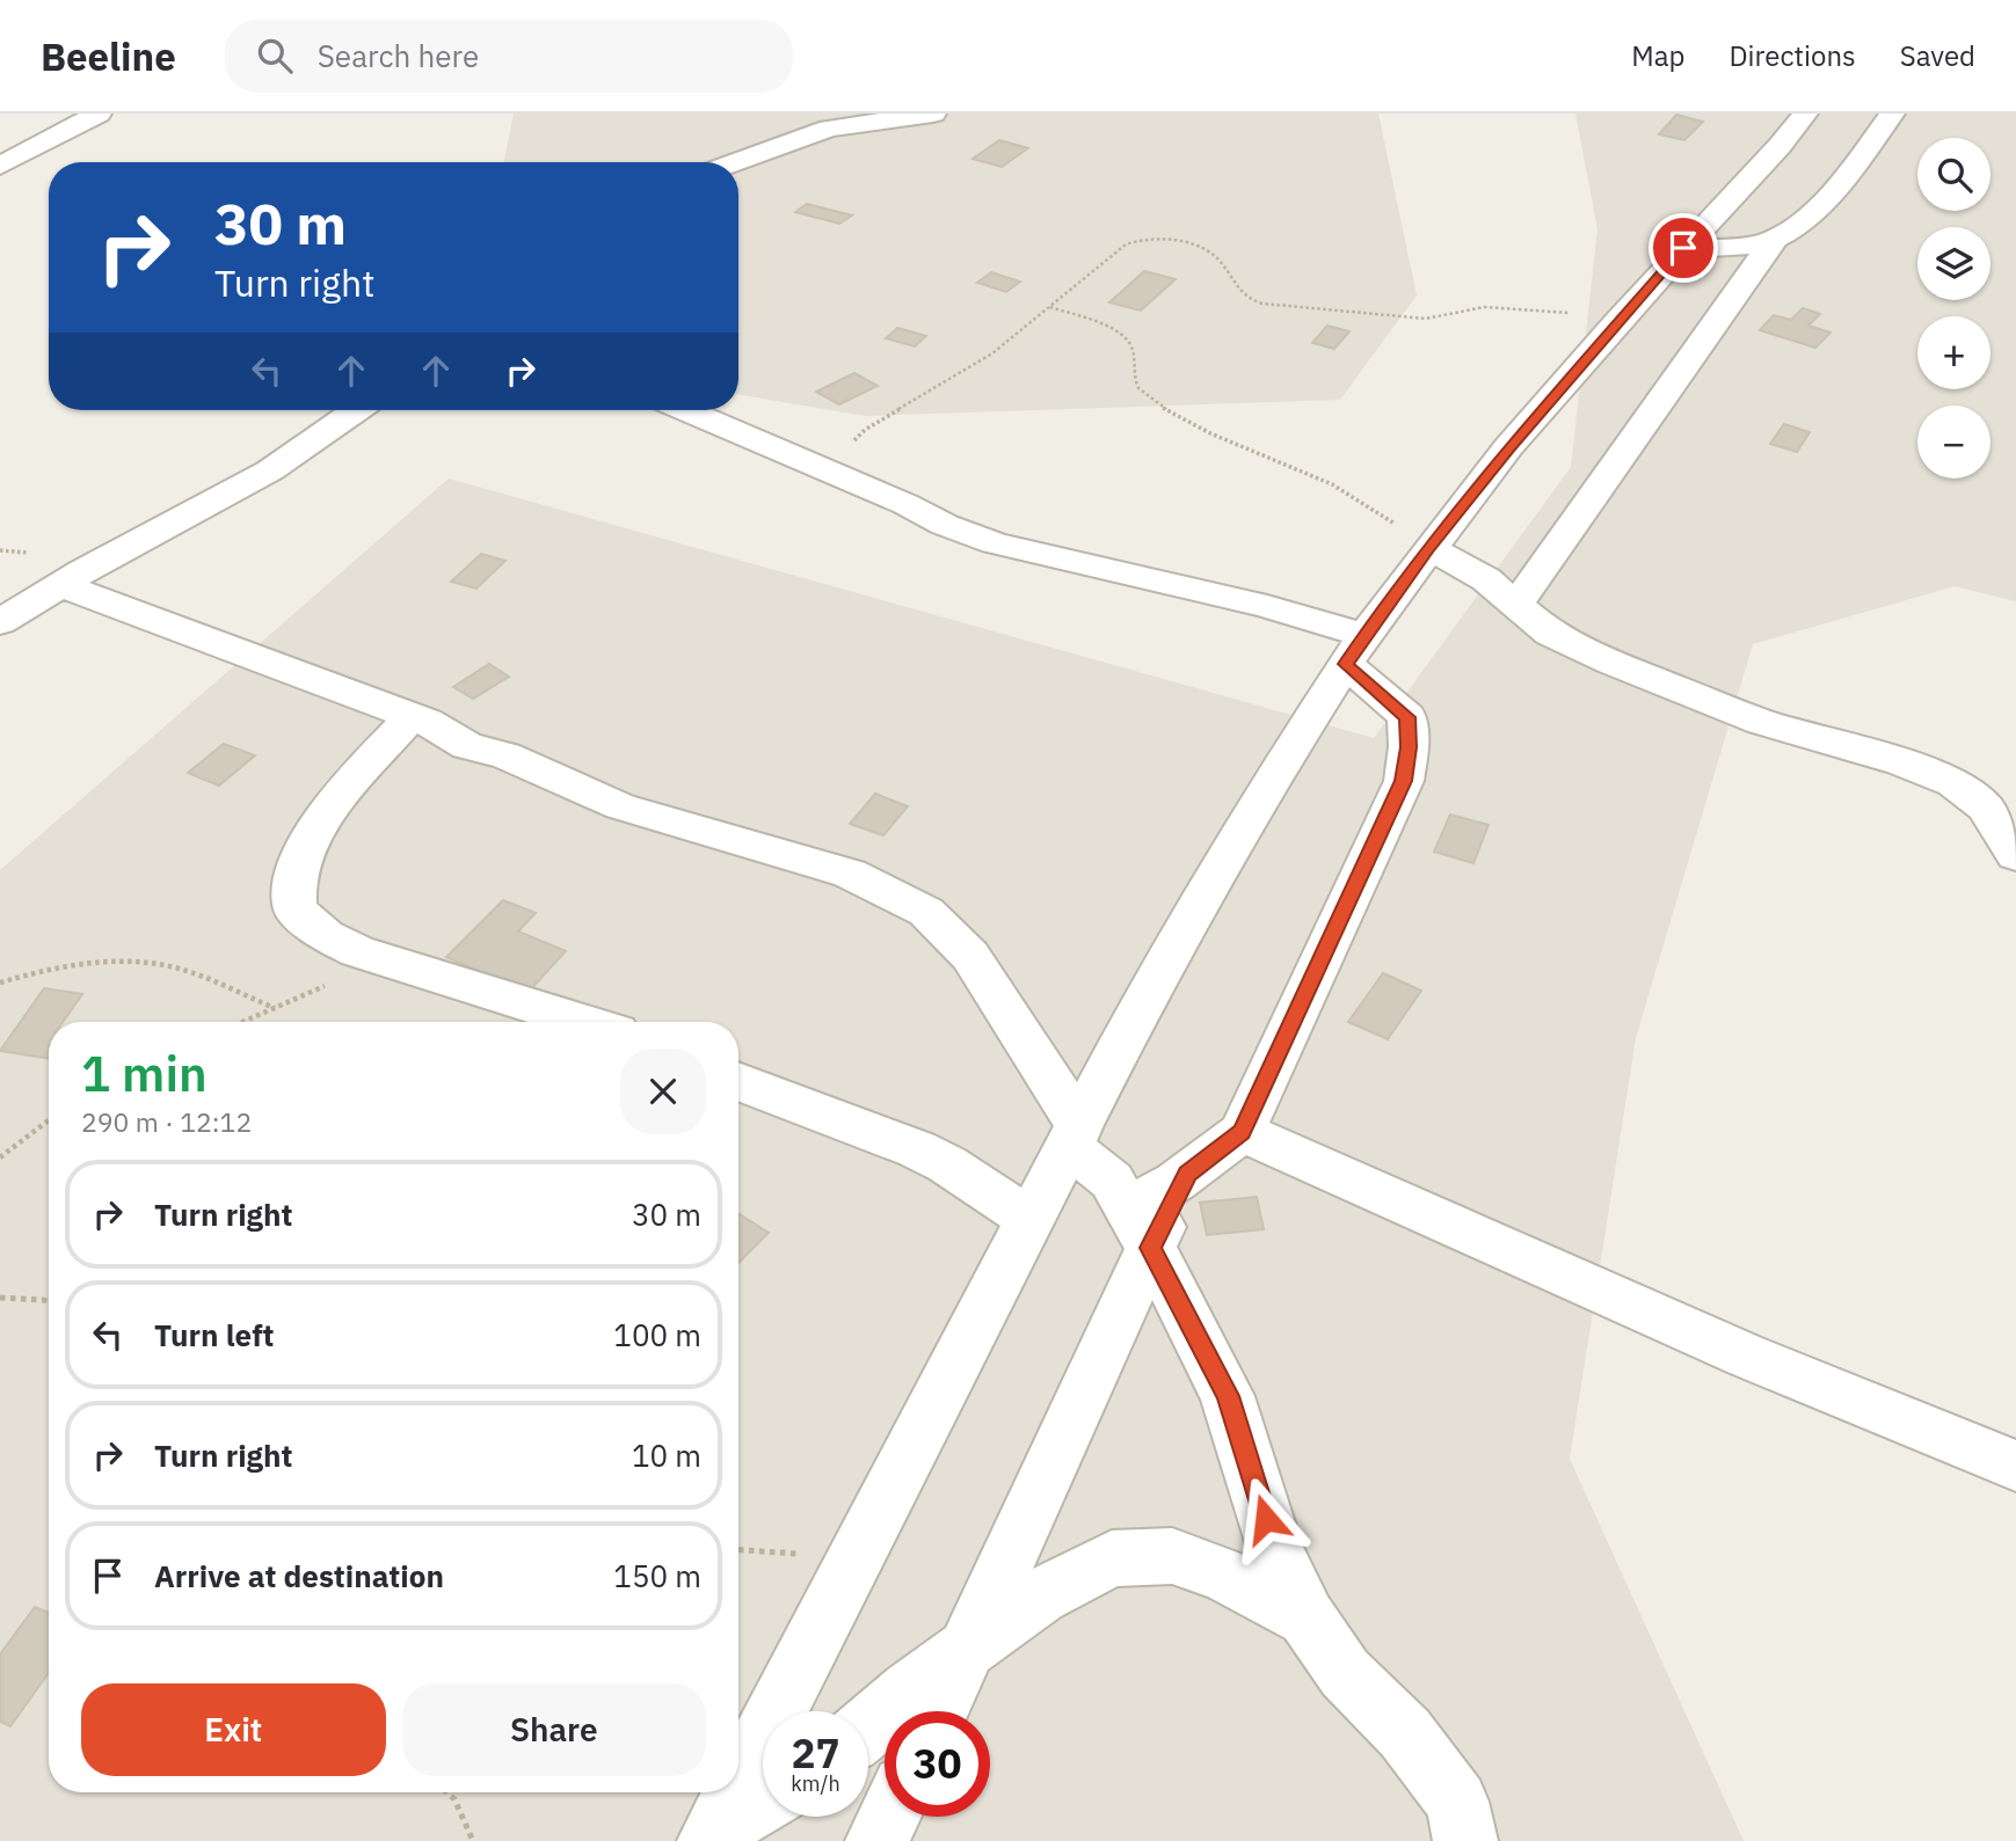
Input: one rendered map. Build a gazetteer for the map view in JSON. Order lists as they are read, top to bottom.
{
  "page": {
    "header": "Beeline",
    "search": "Search here",
    "nav": ["Map", "Directions", "Saved"],
    "map_buttons": ["+", "−"],
    "turn": ["30 m", "Turn right"],
    "heading": ["1 min", "290 m · 12:12"],
    "list": [
      {
        "name": "Turn right",
        "value": "30 m"
      },
      {
        "name": "Turn left",
        "value": "100 m"
      },
      {
        "name": "Turn right",
        "value": "10 m"
      },
      {
        "name": "Arrive at destination",
        "value": "150 m"
      }
    ],
    "buttons": ["Exit", "Share"],
    "speed": "27 km/h",
    "limit": "30"
  }
}
